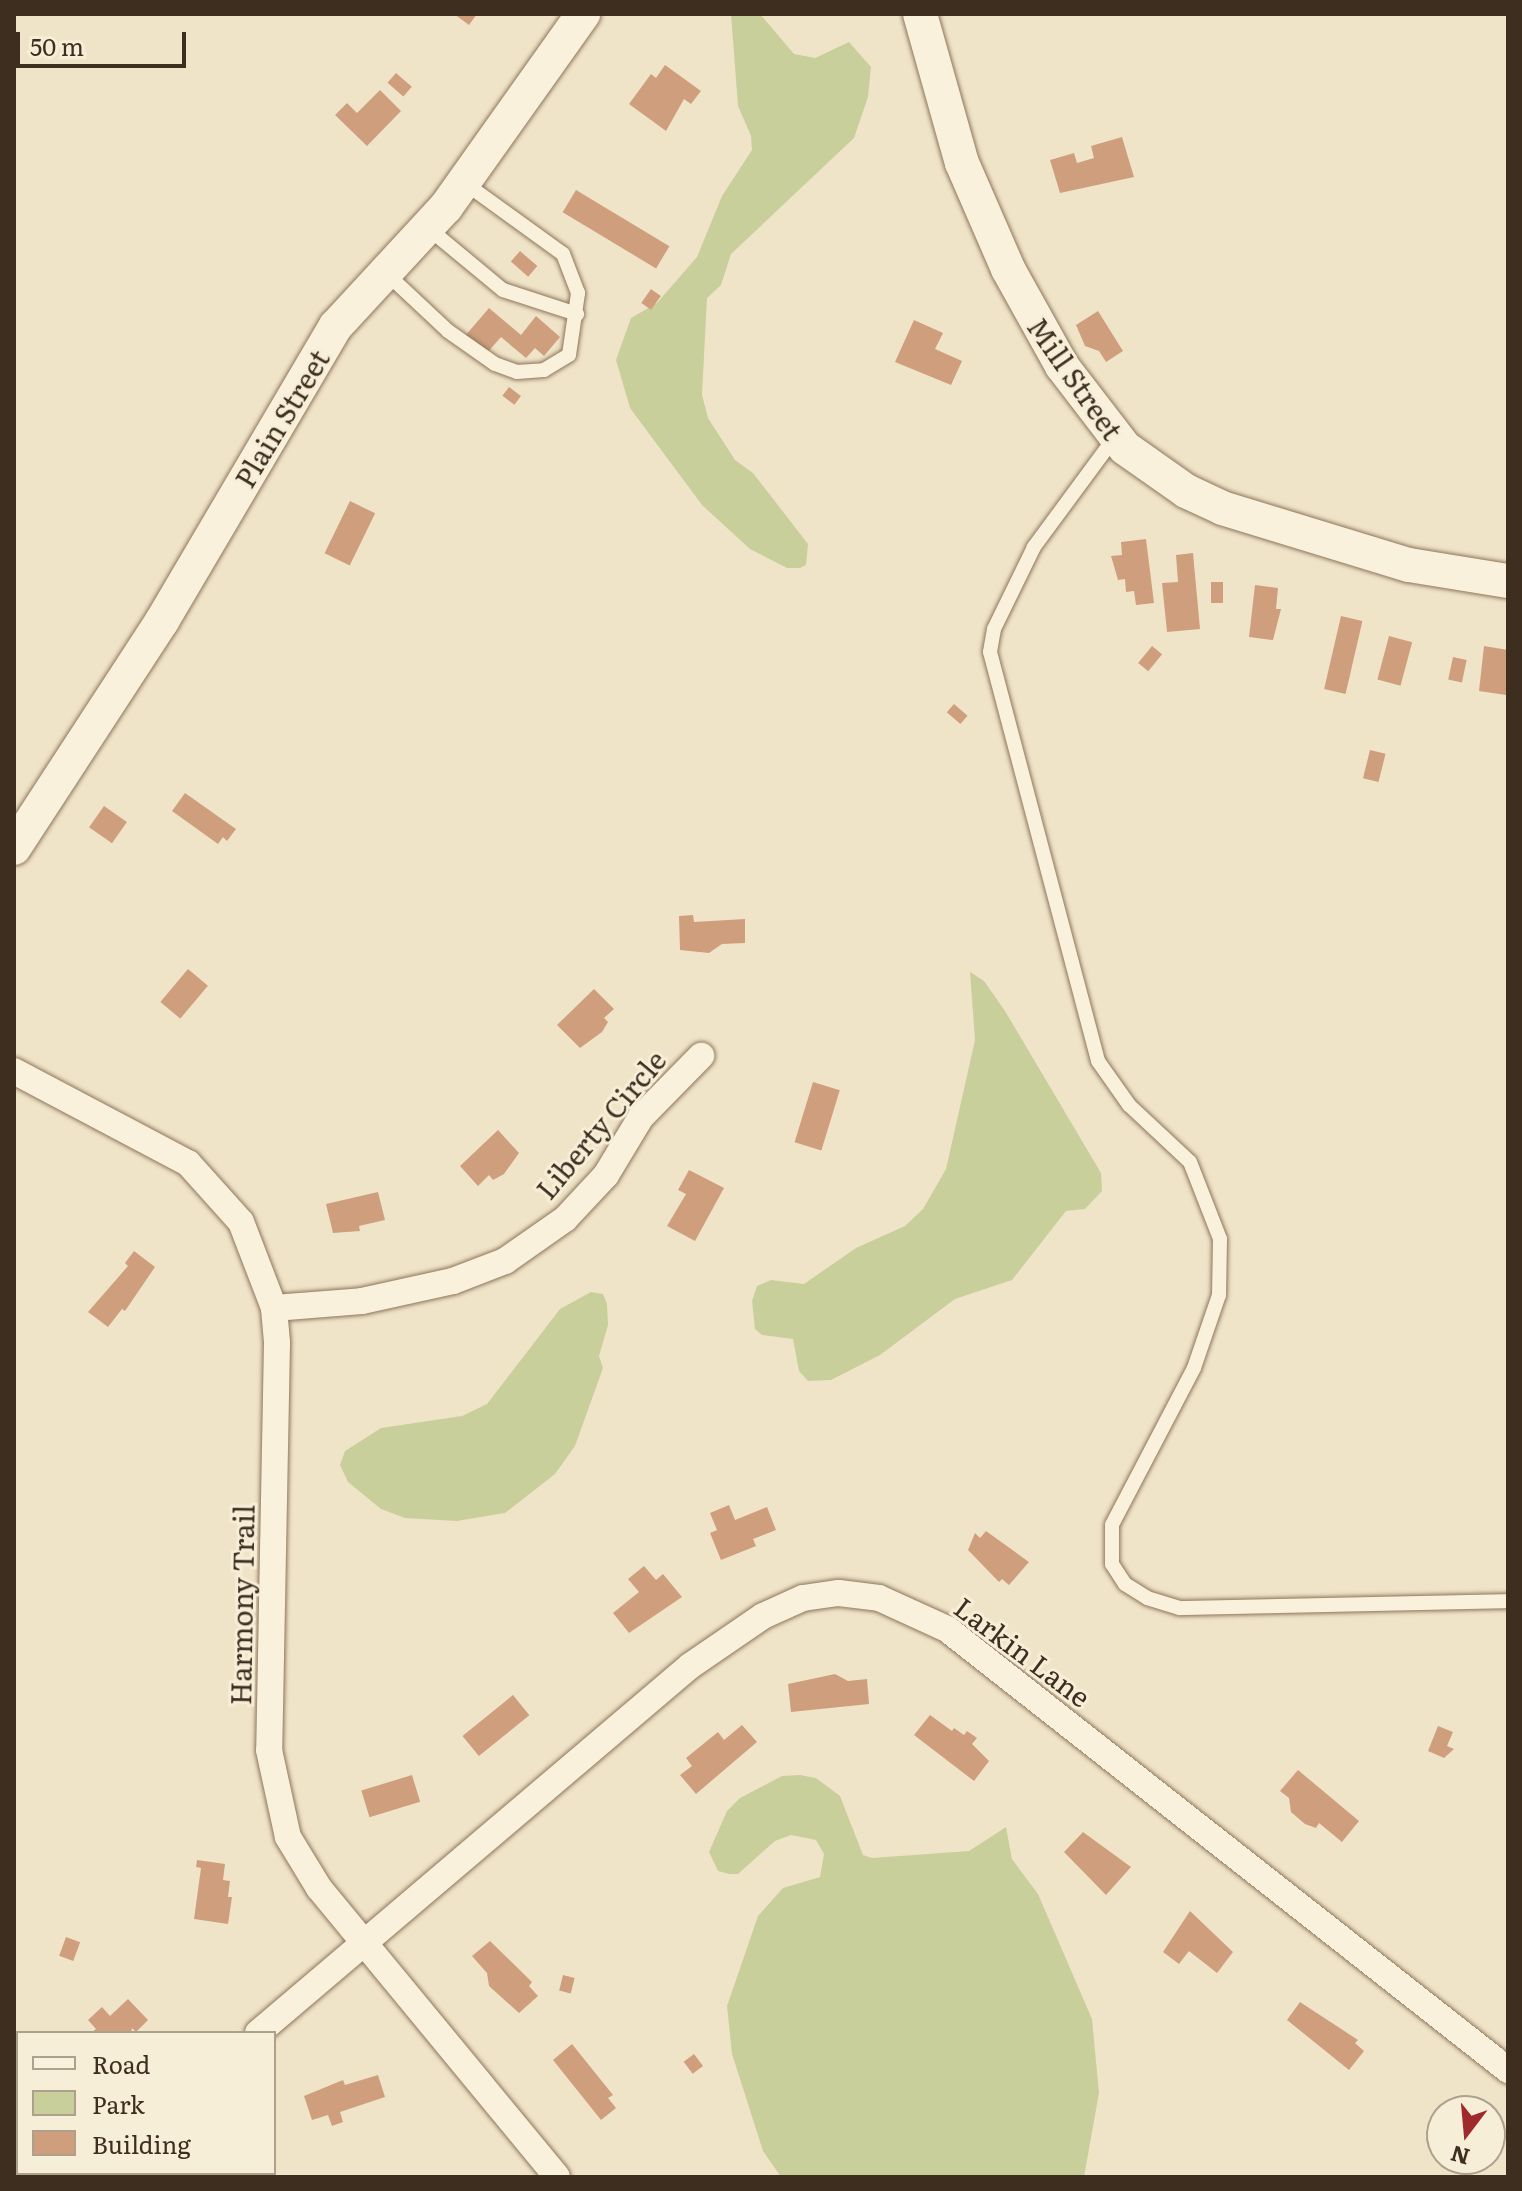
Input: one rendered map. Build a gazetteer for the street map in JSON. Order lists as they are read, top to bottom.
{
  "streets": {
    "street": [
      "Mill Street",
      "Plain Street",
      "Liberty Circle",
      "Harmony Trail",
      "Larkin Lane"
    ]
  },
  "crossings": [
    ["Liberty Circle", "Harmony Trail"],
    ["Harmony Trail", "Larkin Lane"]
  ],
  "legend": ["Road", "Park", "Building"],
  "scale_bar": "50 m",
  "north": "bottom"
}
